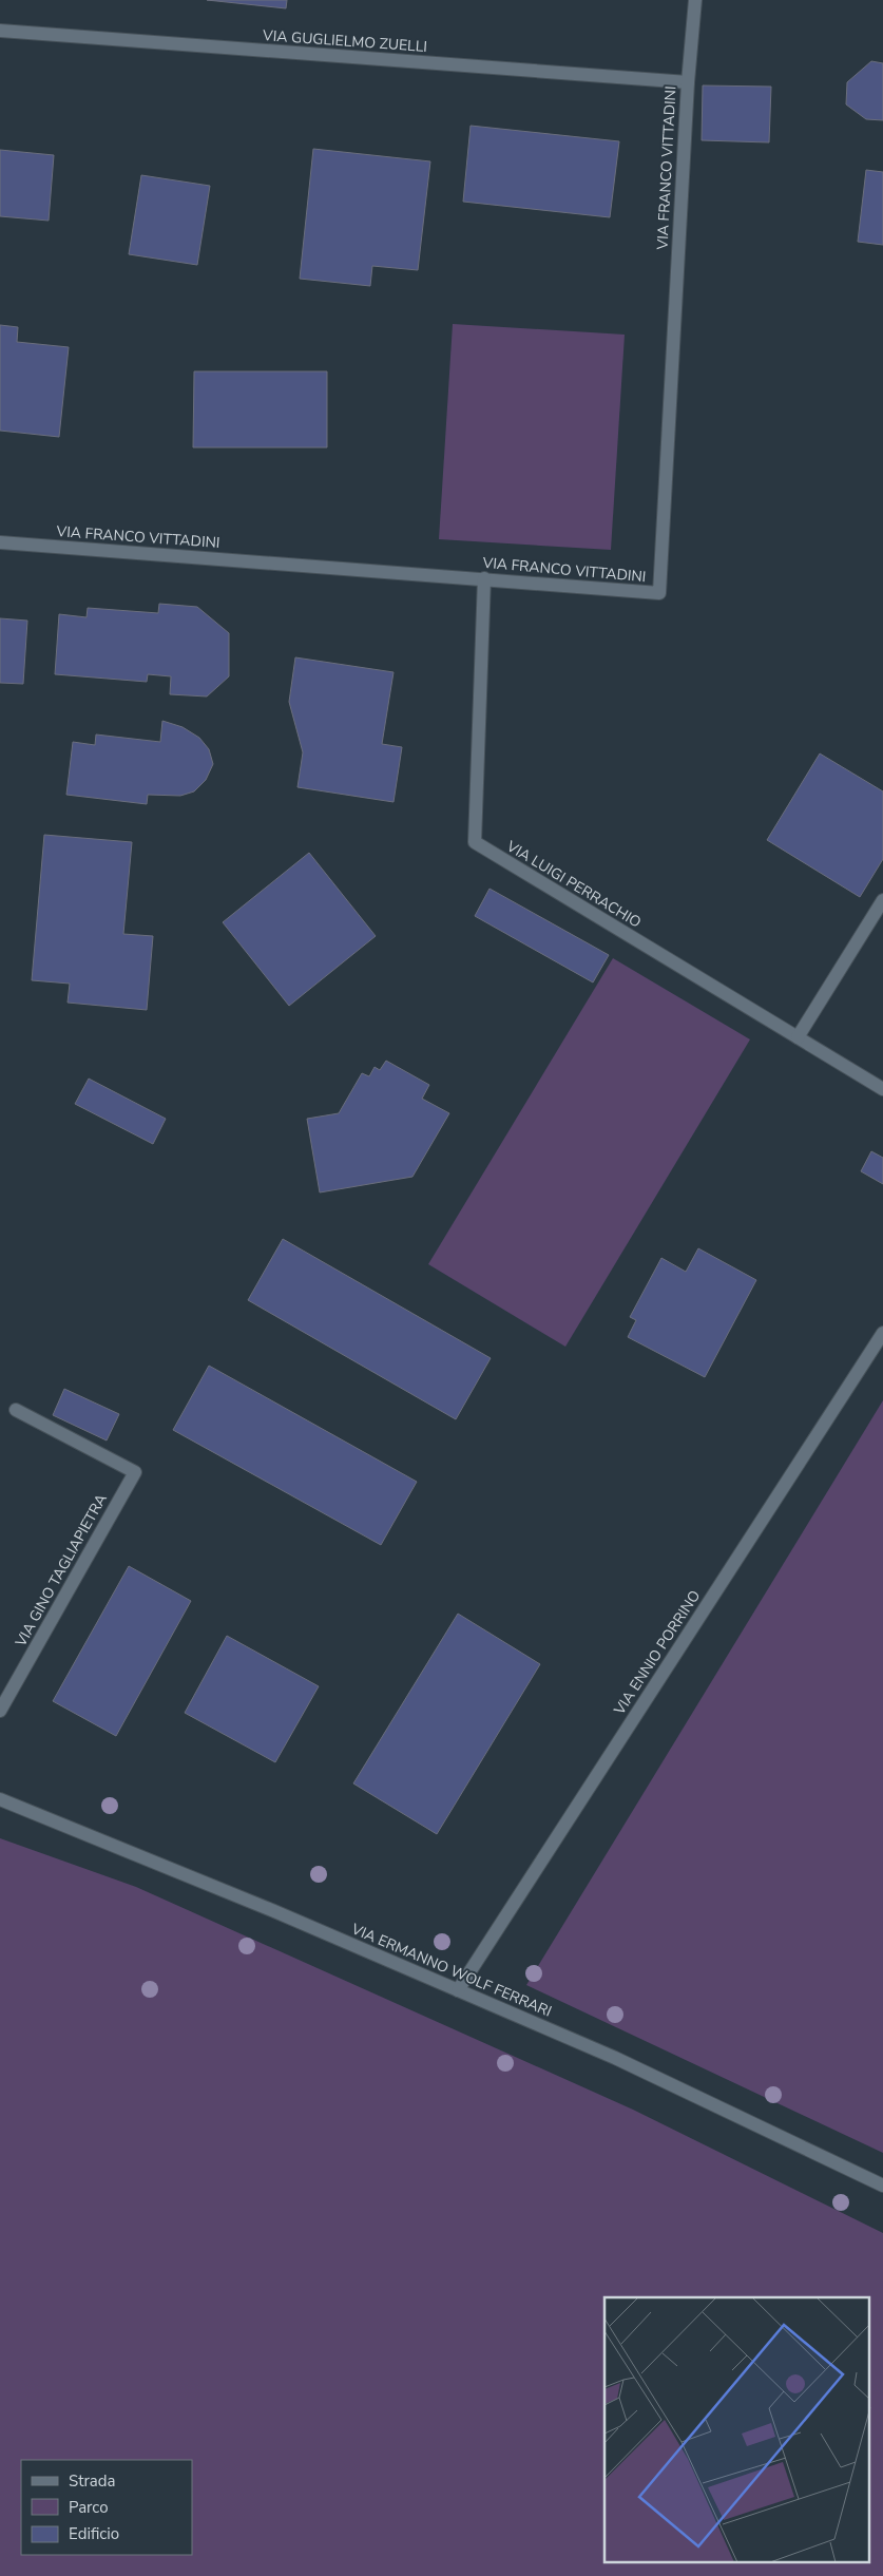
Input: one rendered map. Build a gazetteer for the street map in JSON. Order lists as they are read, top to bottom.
{
  "streets": {
    "street": [
      "VIA GUGLIELMO ZUELLI",
      "VIA FRANCO VITTADINI",
      "VIA LUIGI PERRACHIO",
      "VIA GINO TAGLIAPIETRA",
      "VIA ENNIO PORRINO",
      "VIA ERMANNO WOLF FERRARI"
    ]
  },
  "crossings": [
    ["VIA GUGLIELMO ZUELLI", "VIA FRANCO VITTADINI"],
    ["VIA FRANCO VITTADINI", "VIA LUIGI PERRACHIO"],
    ["VIA ENNIO PORRINO", "VIA ERMANNO WOLF FERRARI"]
  ],
  "legend": ["Strada", "Parco", "Edificio"]
}
